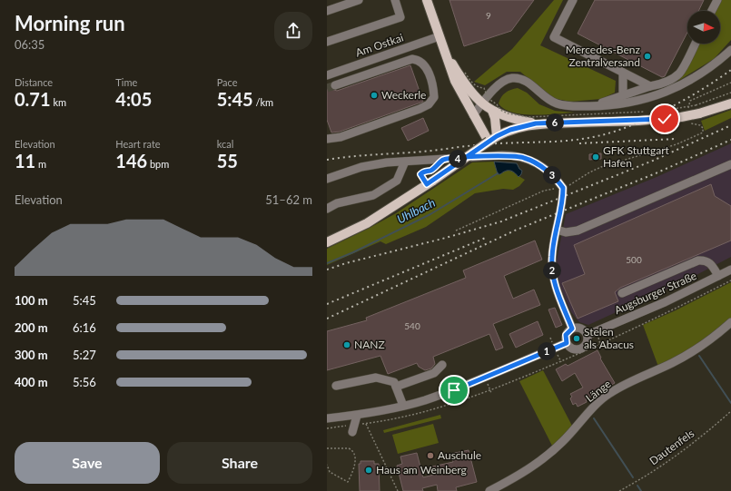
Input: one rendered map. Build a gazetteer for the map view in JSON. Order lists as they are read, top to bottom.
{
  "streets": {
    "street": ["Am Ostkai", "Augsburger Straße", "Länge"],
    "path": ["Dautenfels"]
  },
  "water": ["Uhlbach"],
  "places": [
    "Mercedes-Benz Zentralversand",
    "Weckerle",
    "GFK Stuttgart Hafen",
    "Stelen als Abacus",
    "NANZ",
    "Auschule",
    "Haus am Weinberg"
  ],
  "house_numbers": ["9", "500", "540"],
  "north": "right",
  "page": {
    "heading": ["Morning run", "06:35"],
    "stats": [
      ["Distance", "0.71 km"],
      ["Time", "4:05"],
      ["Pace", "5:45 /km"],
      ["Elevation", "11 m"],
      ["Heart rate", "146 bpm"],
      ["kcal", "55"]
    ],
    "pins": [
      "6",
      "4",
      "3",
      "2",
      "1"
    ],
    "chart": ["Elevation", "51–62 m"],
    "list": [
      {
        "name": "100 m",
        "note": "5:45"
      },
      {
        "name": "200 m",
        "note": "6:16"
      },
      {
        "name": "300 m",
        "note": "5:27"
      },
      {
        "name": "400 m",
        "note": "5:56"
      }
    ],
    "buttons": ["Save", "Share"]
  }
}
